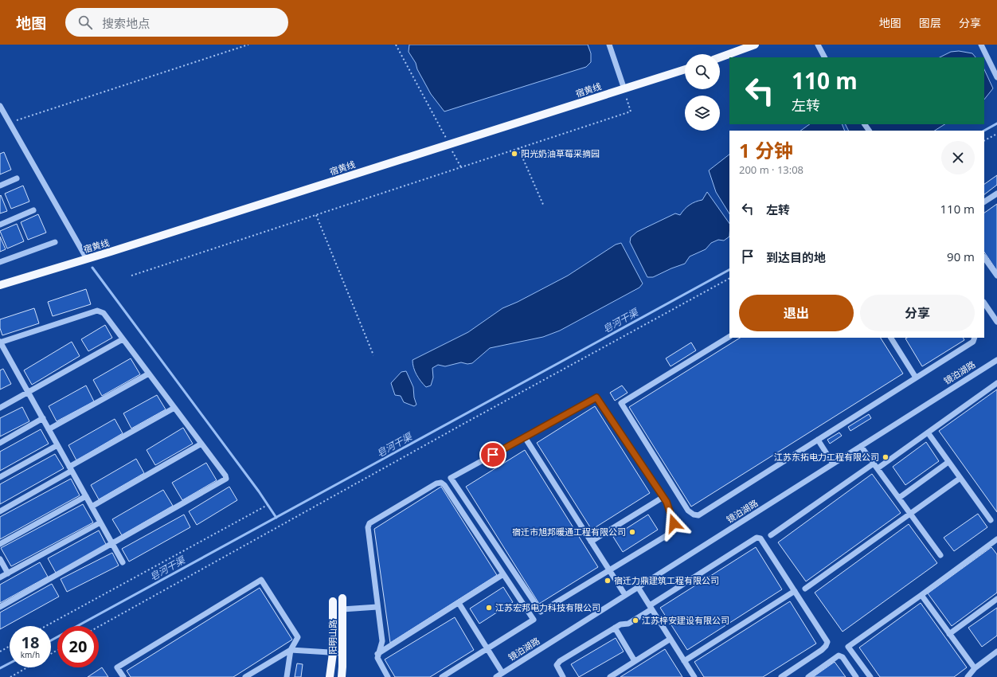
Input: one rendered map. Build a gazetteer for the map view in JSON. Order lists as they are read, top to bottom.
{
  "streets": {
    "main road": ["宿黄线", "阳明山路"],
    "street": ["镜泊湖路"]
  },
  "water": ["皂河干渠"],
  "places": [
    "阳光奶油草莓采摘园",
    "江苏东拓电力工程有限公司",
    "宿迁市旭邦暖通工程有限公司",
    "宿迁力鼎建筑工程有限公司",
    "江苏宏邦电力科技有限公司",
    "江苏梓安建设有限公司"
  ],
  "page": {
    "header": "地图",
    "search": "搜索地点",
    "nav": ["地图", "图层", "分享"],
    "turn": ["110 m", "左转"],
    "heading": ["1 分钟", "200 m · 13:08"],
    "list": [
      {
        "name": "左转",
        "value": "110 m"
      },
      {
        "name": "到达目的地",
        "value": "90 m"
      }
    ],
    "buttons": ["退出", "分享"],
    "speed": "18 km/h",
    "limit": "20"
  }
}
